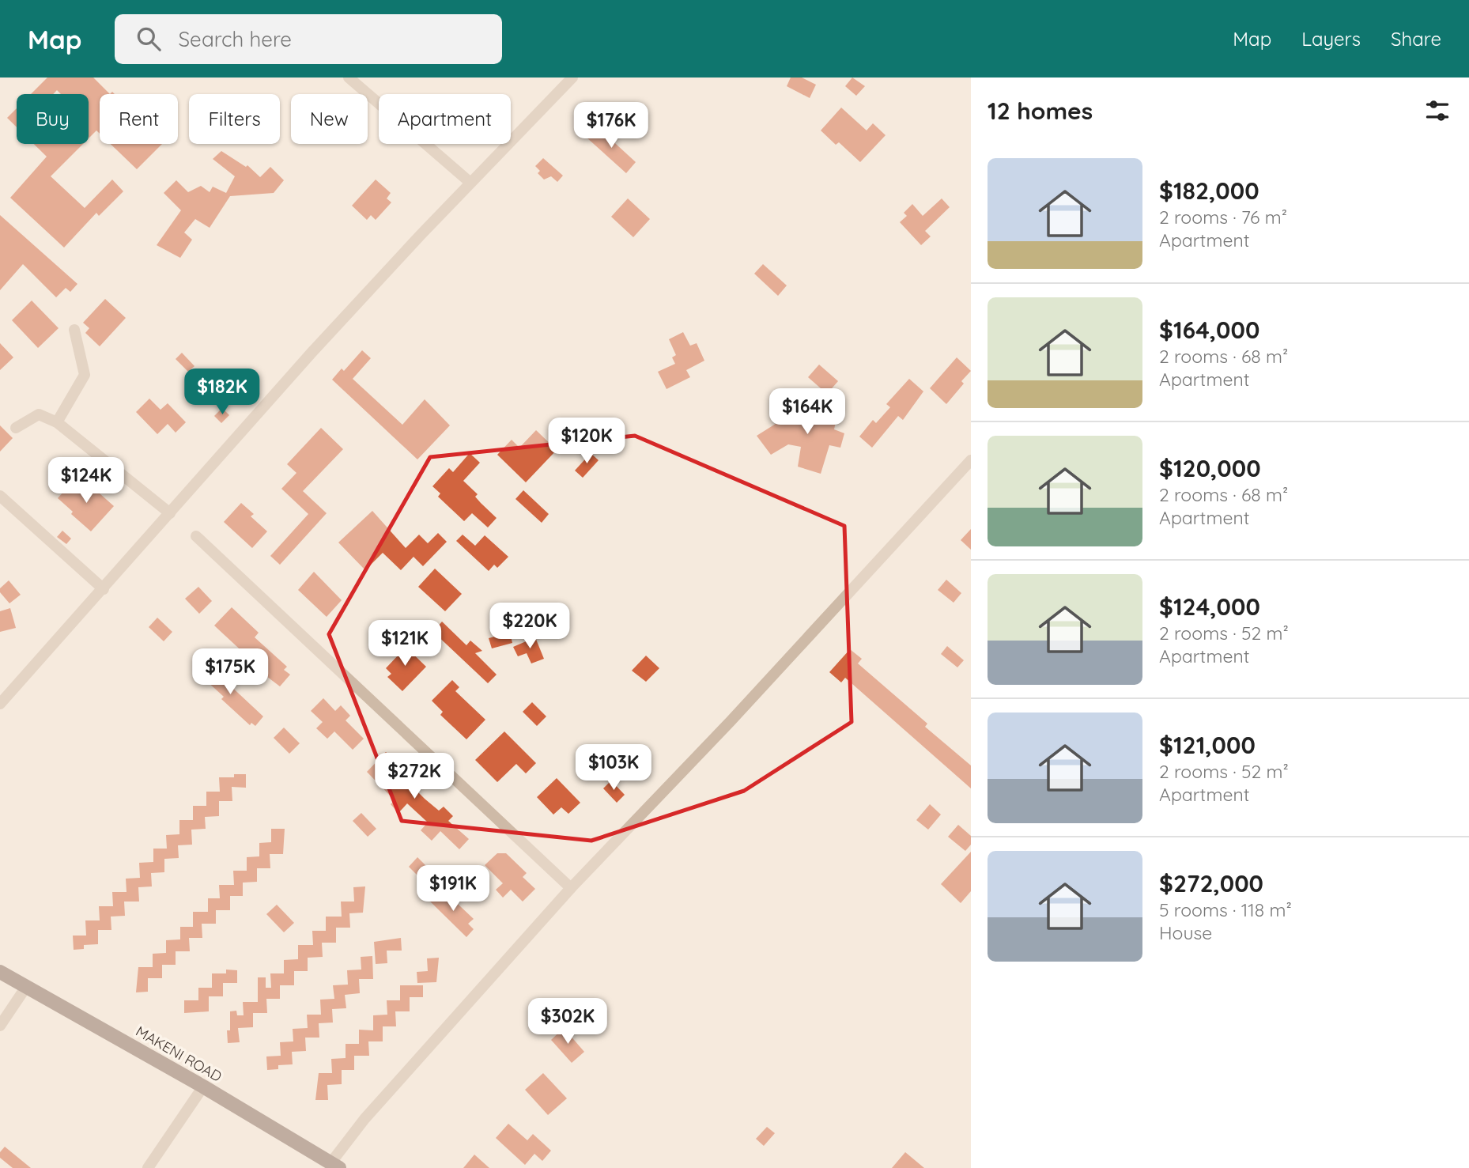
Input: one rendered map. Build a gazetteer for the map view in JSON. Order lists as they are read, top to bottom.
{
  "streets": {
    "main road": ["MAKENI ROAD"]
  },
  "page": {
    "header": "Map",
    "search": "Search here",
    "nav": ["Map", "Layers", "Share"],
    "heading": "12 homes",
    "chip": [
      "Buy",
      "Rent",
      "Filters",
      "New",
      "Apartment"
    ],
    "price": [
      "$176K",
      "$182K",
      "$164K",
      "$120K",
      "$124K",
      "$220K",
      "$121K",
      "$175K",
      "$103K",
      "$272K",
      "$191K",
      "$302K"
    ],
    "list": [
      {
        "name": "$182,000",
        "note": "2 rooms · 76 m² · Apartment"
      },
      {
        "name": "$164,000",
        "note": "2 rooms · 68 m² · Apartment"
      },
      {
        "name": "$120,000",
        "note": "2 rooms · 68 m² · Apartment"
      },
      {
        "name": "$124,000",
        "note": "2 rooms · 52 m² · Apartment"
      },
      {
        "name": "$121,000",
        "note": "2 rooms · 52 m² · Apartment"
      },
      {
        "name": "$272,000",
        "note": "5 rooms · 118 m² · House"
      }
    ]
  }
}
